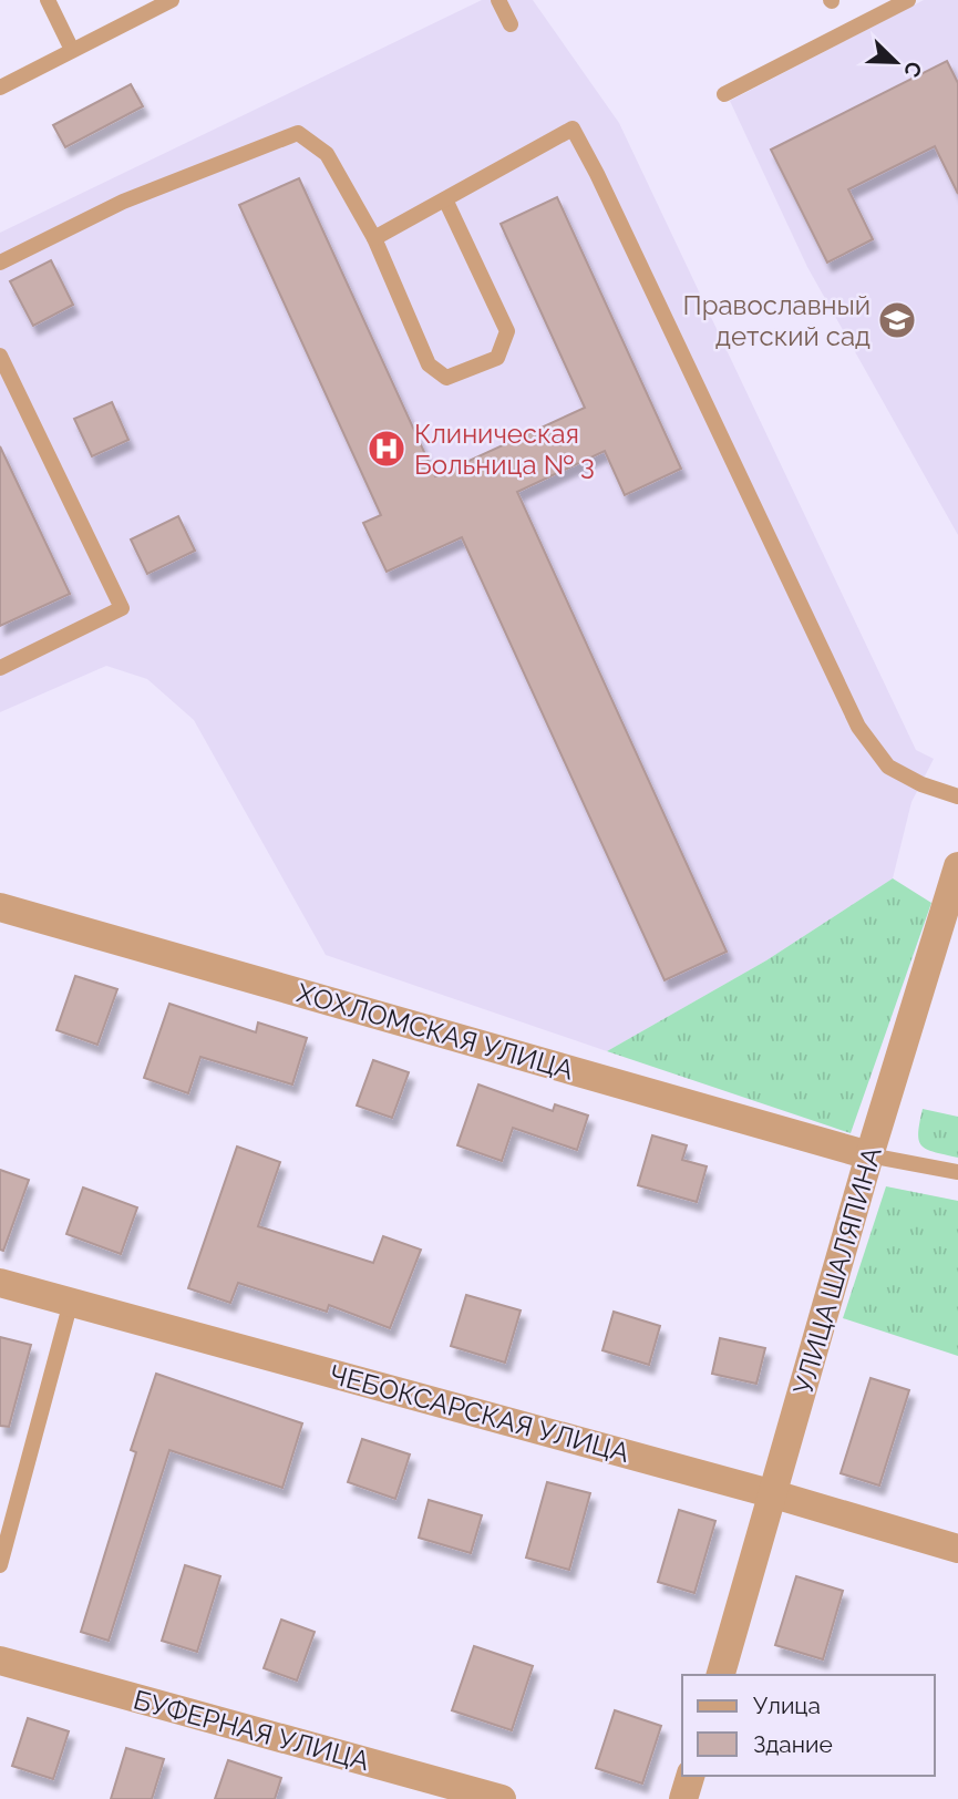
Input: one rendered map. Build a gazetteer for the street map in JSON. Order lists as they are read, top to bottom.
{
  "streets": {
    "street": [
      "ХОХЛОМСКАЯ УЛИЦА",
      "УЛИЦА ШАЛЯПИНА",
      "ЧЕБОКСАРСКАЯ УЛИЦА",
      "БУФЕРНАЯ УЛИЦА"
    ]
  },
  "crossings": [
    ["ХОХЛОМСКАЯ УЛИЦА", "УЛИЦА ШАЛЯПИНА"],
    ["УЛИЦА ШАЛЯПИНА", "ЧЕБОКСАРСКАЯ УЛИЦА"]
  ],
  "places": {
    "school or university": ["Православный детский сад"],
    "hospital": ["Клиническая Больница № 3"]
  },
  "legend": ["Улица", "Здание"],
  "north": "bottom right"
}
